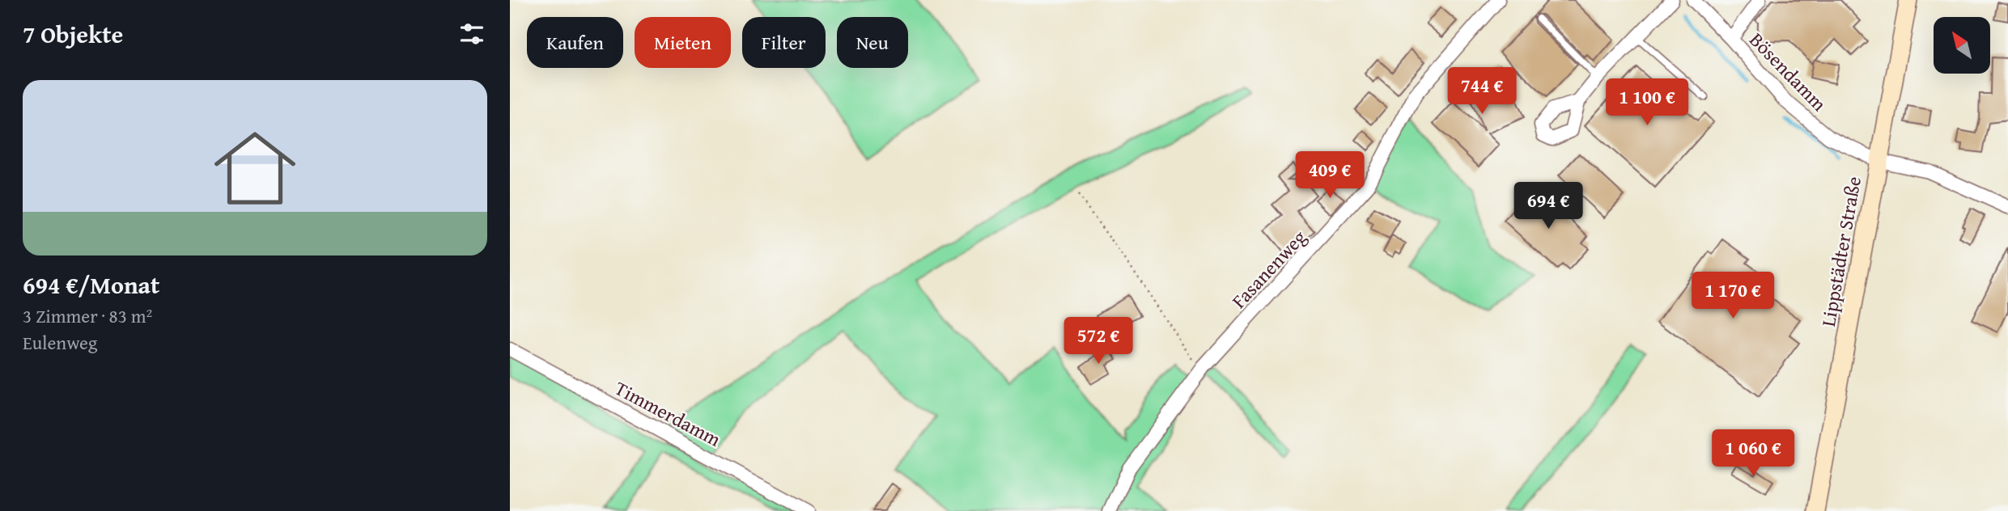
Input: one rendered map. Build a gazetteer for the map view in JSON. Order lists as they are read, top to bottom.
{
  "streets": {
    "main road": ["Lippstädter Straße"],
    "street": ["Bösendamm", "Fasanenweg", "Timmerdamm"]
  },
  "crossings": [
    ["Bösendamm", "Lippstädter Straße"]
  ],
  "north": "top left",
  "page": {
    "heading": "7 Objekte",
    "chip": [
      "Kaufen",
      "Mieten",
      "Filter",
      "Neu"
    ],
    "price": [
      "744 €",
      "1 100 €",
      "409 €",
      "694 €",
      "1 170 €",
      "572 €",
      "1 060 €"
    ],
    "list": [
      {
        "name": "694 €/Monat",
        "note": "3 Zimmer · 83 m² · Eulenweg"
      }
    ]
  }
}
